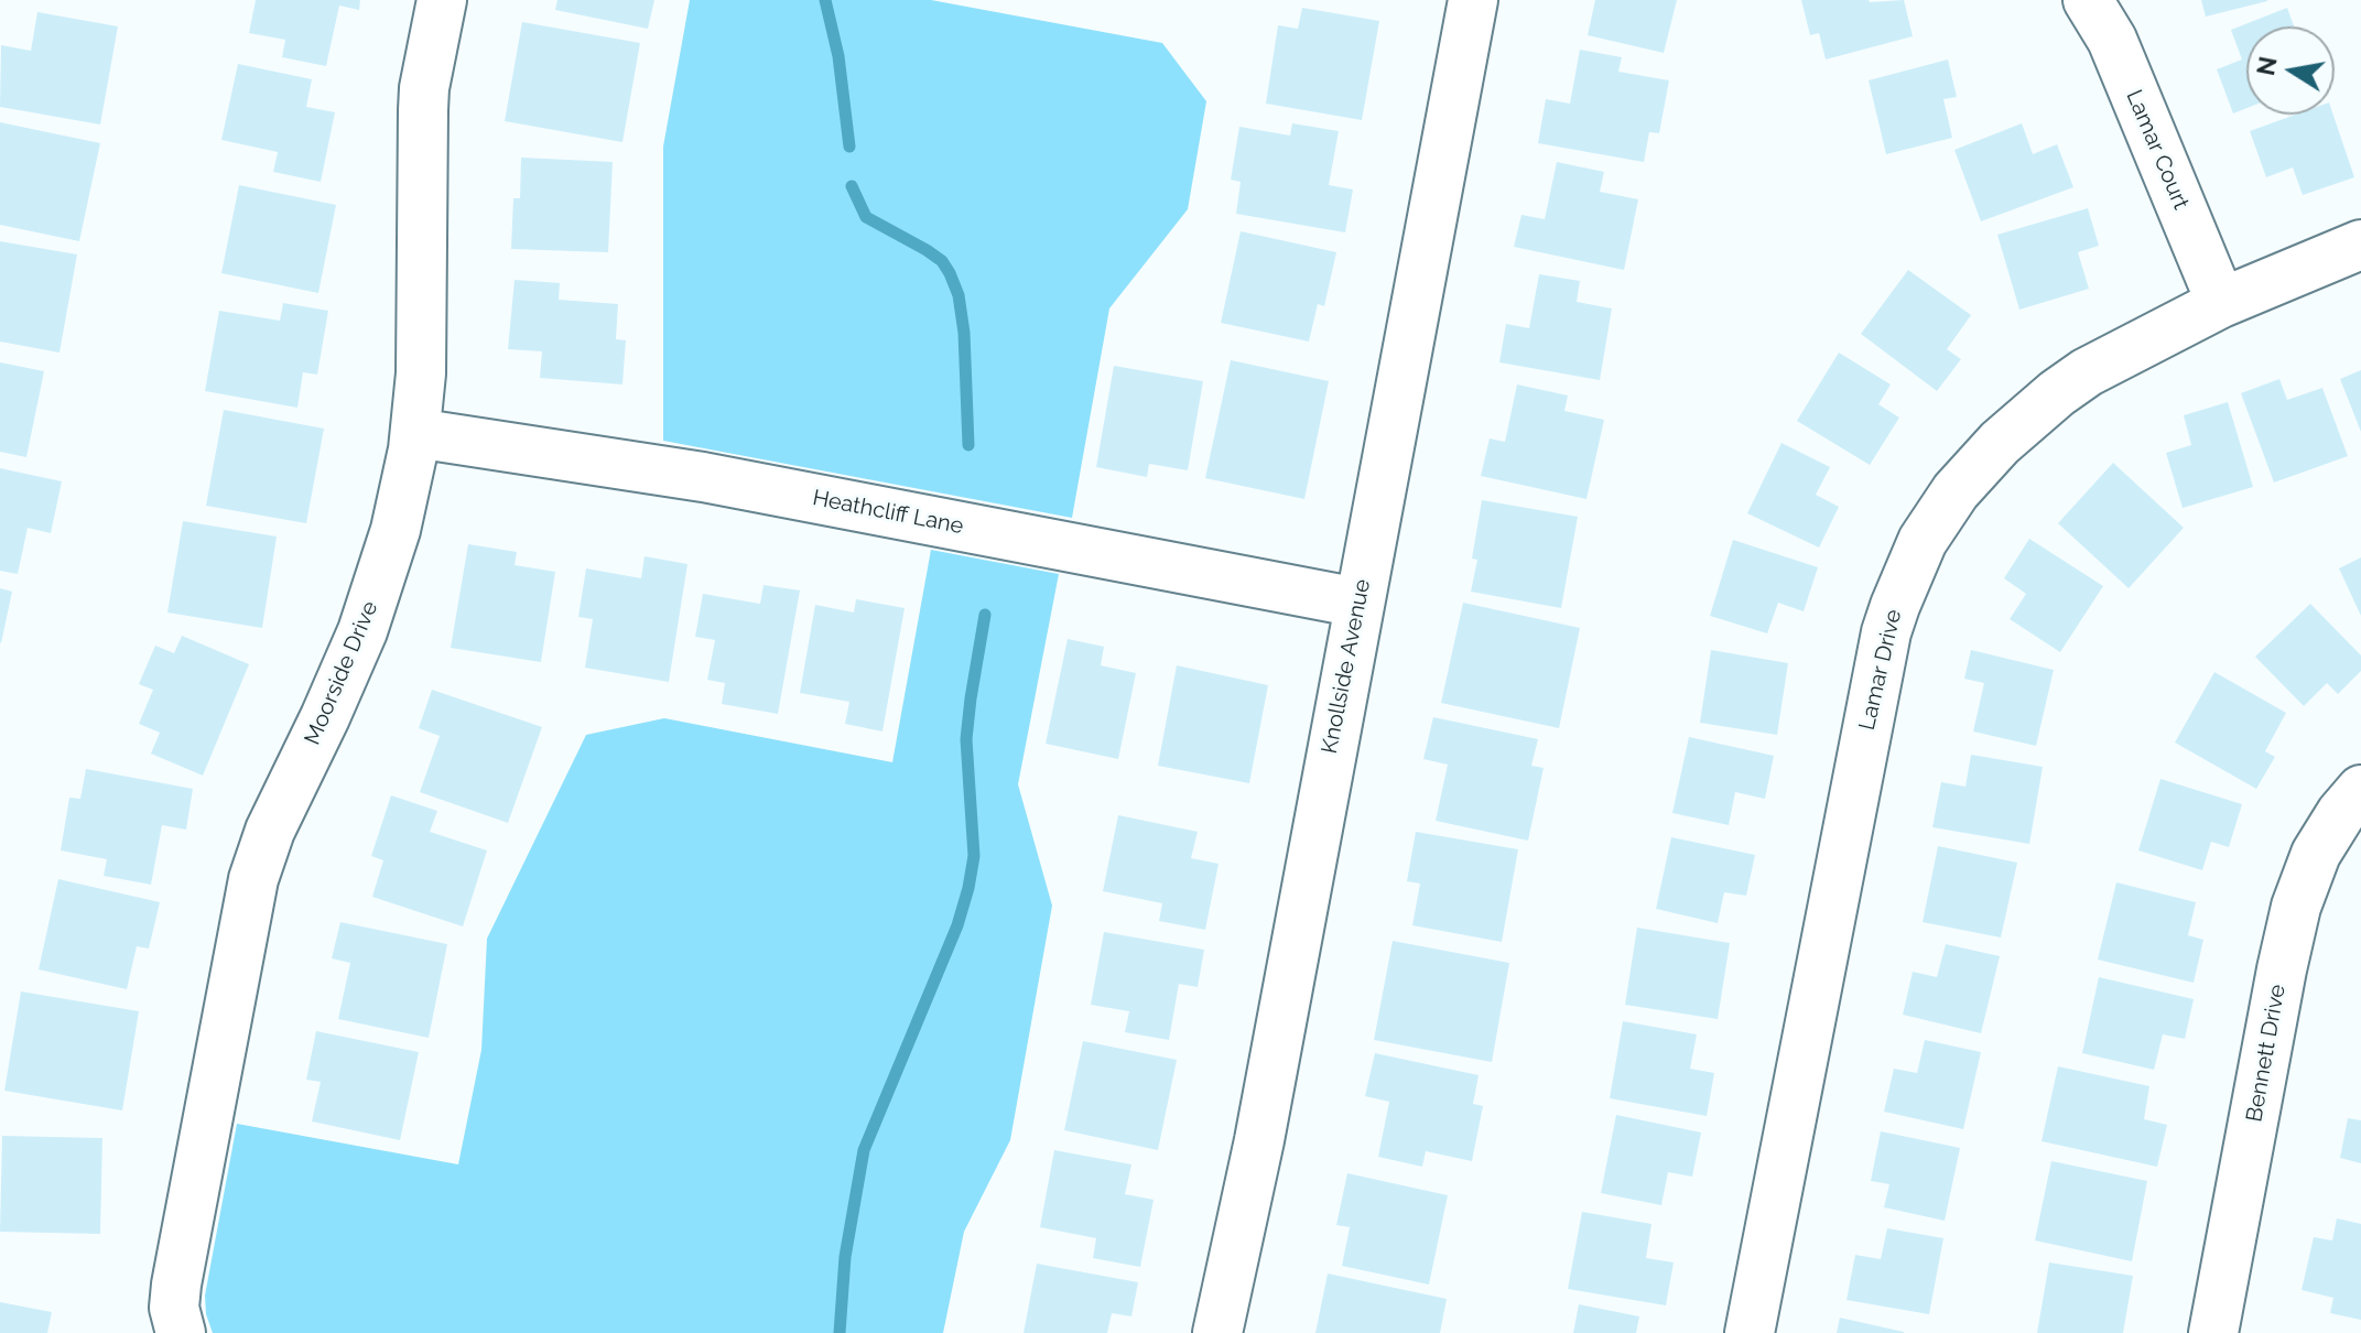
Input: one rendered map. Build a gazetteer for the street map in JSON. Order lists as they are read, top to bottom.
{
  "streets": {
    "street": [
      "Lamar Court",
      "Heathcliff Lane",
      "Knollside Avenue",
      "Lamar Drive",
      "Moorside Drive",
      "Bennett Drive"
    ]
  },
  "crossings": [
    ["Lamar Court", "Lamar Drive"],
    ["Heathcliff Lane", "Knollside Avenue"],
    ["Heathcliff Lane", "Moorside Drive"]
  ],
  "north": "left"
}
